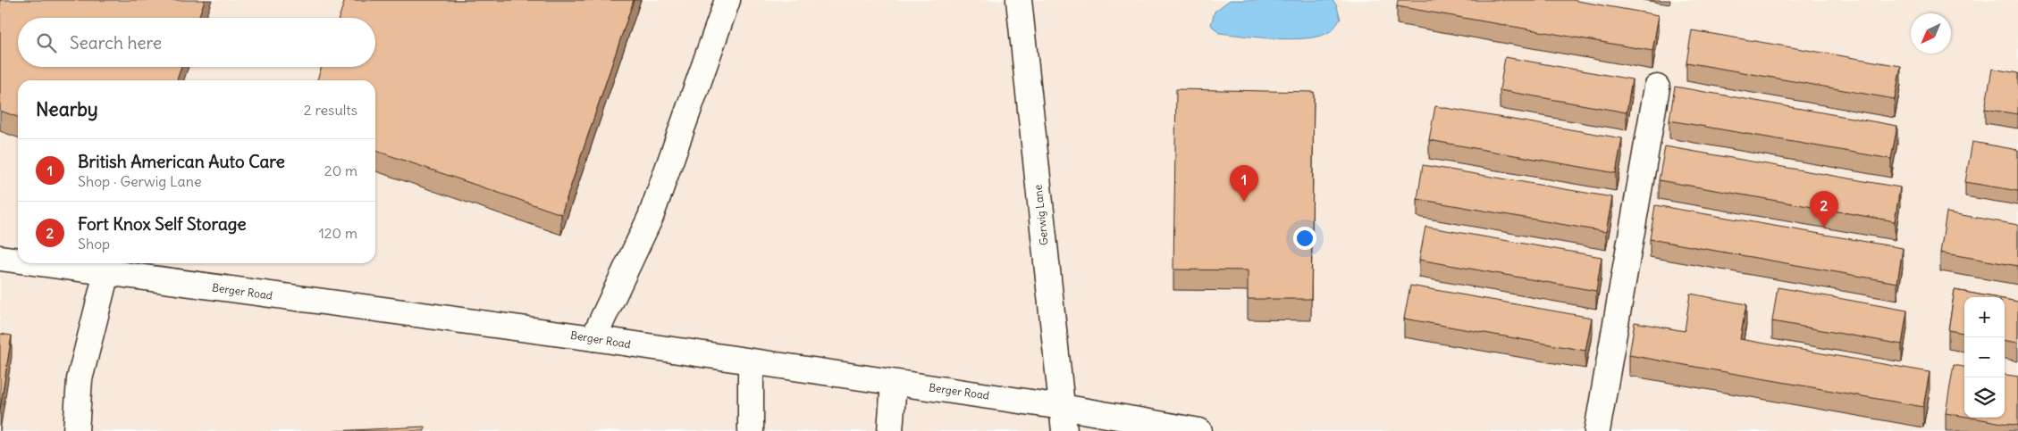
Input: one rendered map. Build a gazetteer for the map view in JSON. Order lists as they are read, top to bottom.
{
  "streets": {
    "street": ["Gerwig Lane", "Berger Road"]
  },
  "crossings": [
    ["Gerwig Lane", "Berger Road"]
  ],
  "north": "bottom left",
  "page": {
    "search": "Search here",
    "heading": ["Nearby", "2 results"],
    "list": [
      {
        "mark": "1",
        "name": "British American Auto Care",
        "note": "Shop · Gerwig Lane",
        "value": "20 m"
      },
      {
        "mark": "2",
        "name": "Fort Knox Self Storage",
        "note": "Shop",
        "value": "120 m"
      }
    ],
    "pins": ["1", "2"],
    "map_buttons": ["+", "−"]
  }
}
